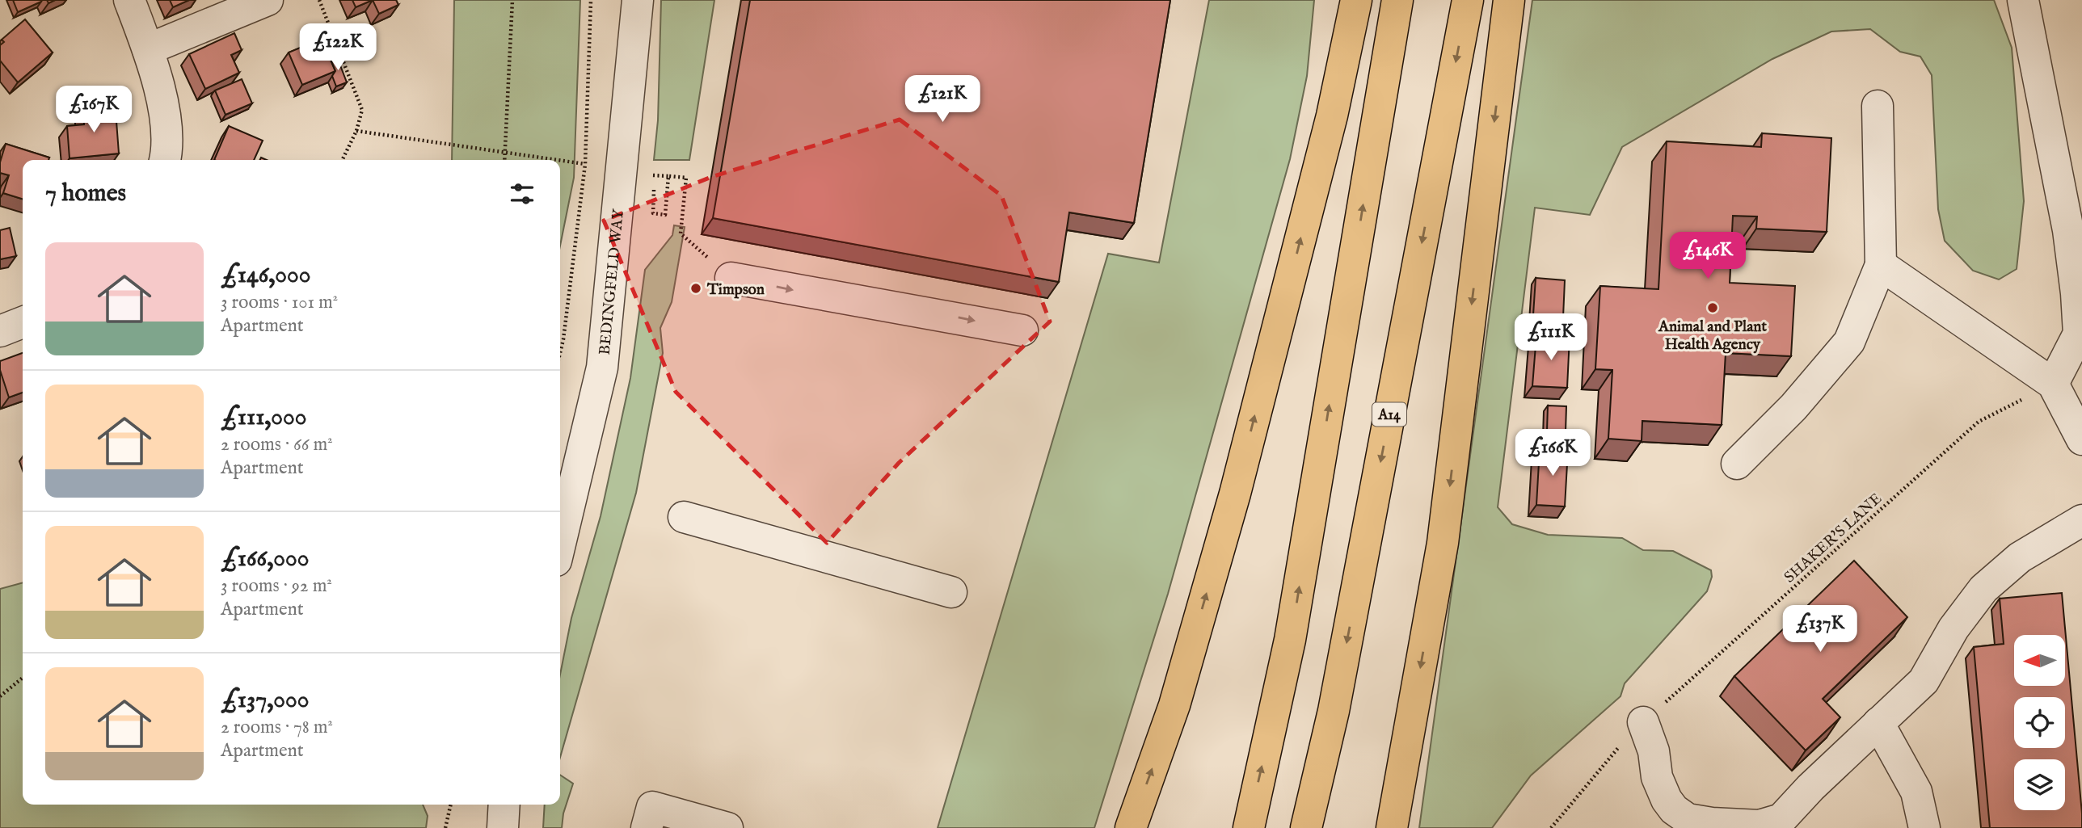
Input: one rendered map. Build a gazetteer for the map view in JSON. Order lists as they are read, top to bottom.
{
  "streets": {
    "highway": ["A14"],
    "street": ["BEDINGFELD WAY"],
    "path": ["SHAKER'S LANE"]
  },
  "places": ["Timpson", "Animal and Plant Health Agency"],
  "north": "left",
  "page": {
    "price": [
      "£122K",
      "£121K",
      "£167K",
      "£146K",
      "£111K",
      "£166K",
      "£137K"
    ],
    "heading": "7 homes",
    "list": [
      {
        "name": "£146,000",
        "note": "3 rooms · 101 m² · Apartment"
      },
      {
        "name": "£111,000",
        "note": "2 rooms · 66 m² · Apartment"
      },
      {
        "name": "£166,000",
        "note": "3 rooms · 92 m² · Apartment"
      },
      {
        "name": "£137,000",
        "note": "2 rooms · 78 m² · Apartment"
      }
    ]
  }
}
